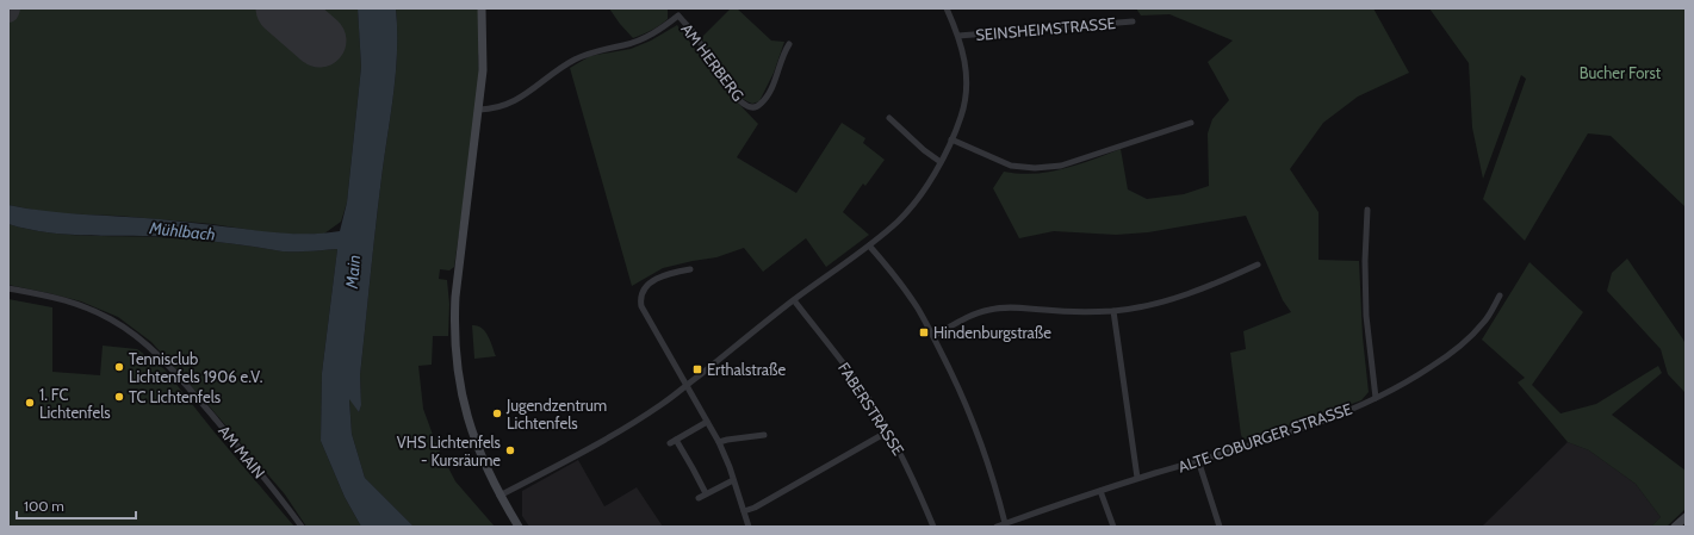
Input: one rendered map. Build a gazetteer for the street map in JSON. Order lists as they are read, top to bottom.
{
  "streets": {
    "street": [
      "SEINSHEIMSTRASSE",
      "AM HERBERG",
      "FABERSTRASSE",
      "ALTE COBURGER STRASSE",
      "AM MAIN"
    ]
  },
  "water": ["Mühlbach", "Main"],
  "parks": ["Bucher Forst"],
  "places": {
    "transit": ["Hindenburgstraße", "Erthalstraße"],
    "other": [
      "Tennisclub Lichtenfels 1906 e.V.",
      "TC Lichtenfels",
      "1. FC Lichtenfels",
      "Jugendzentrum Lichtenfels",
      "VHS Lichtenfels - Kursräume"
    ]
  },
  "scale_bar": "100 m"
}
